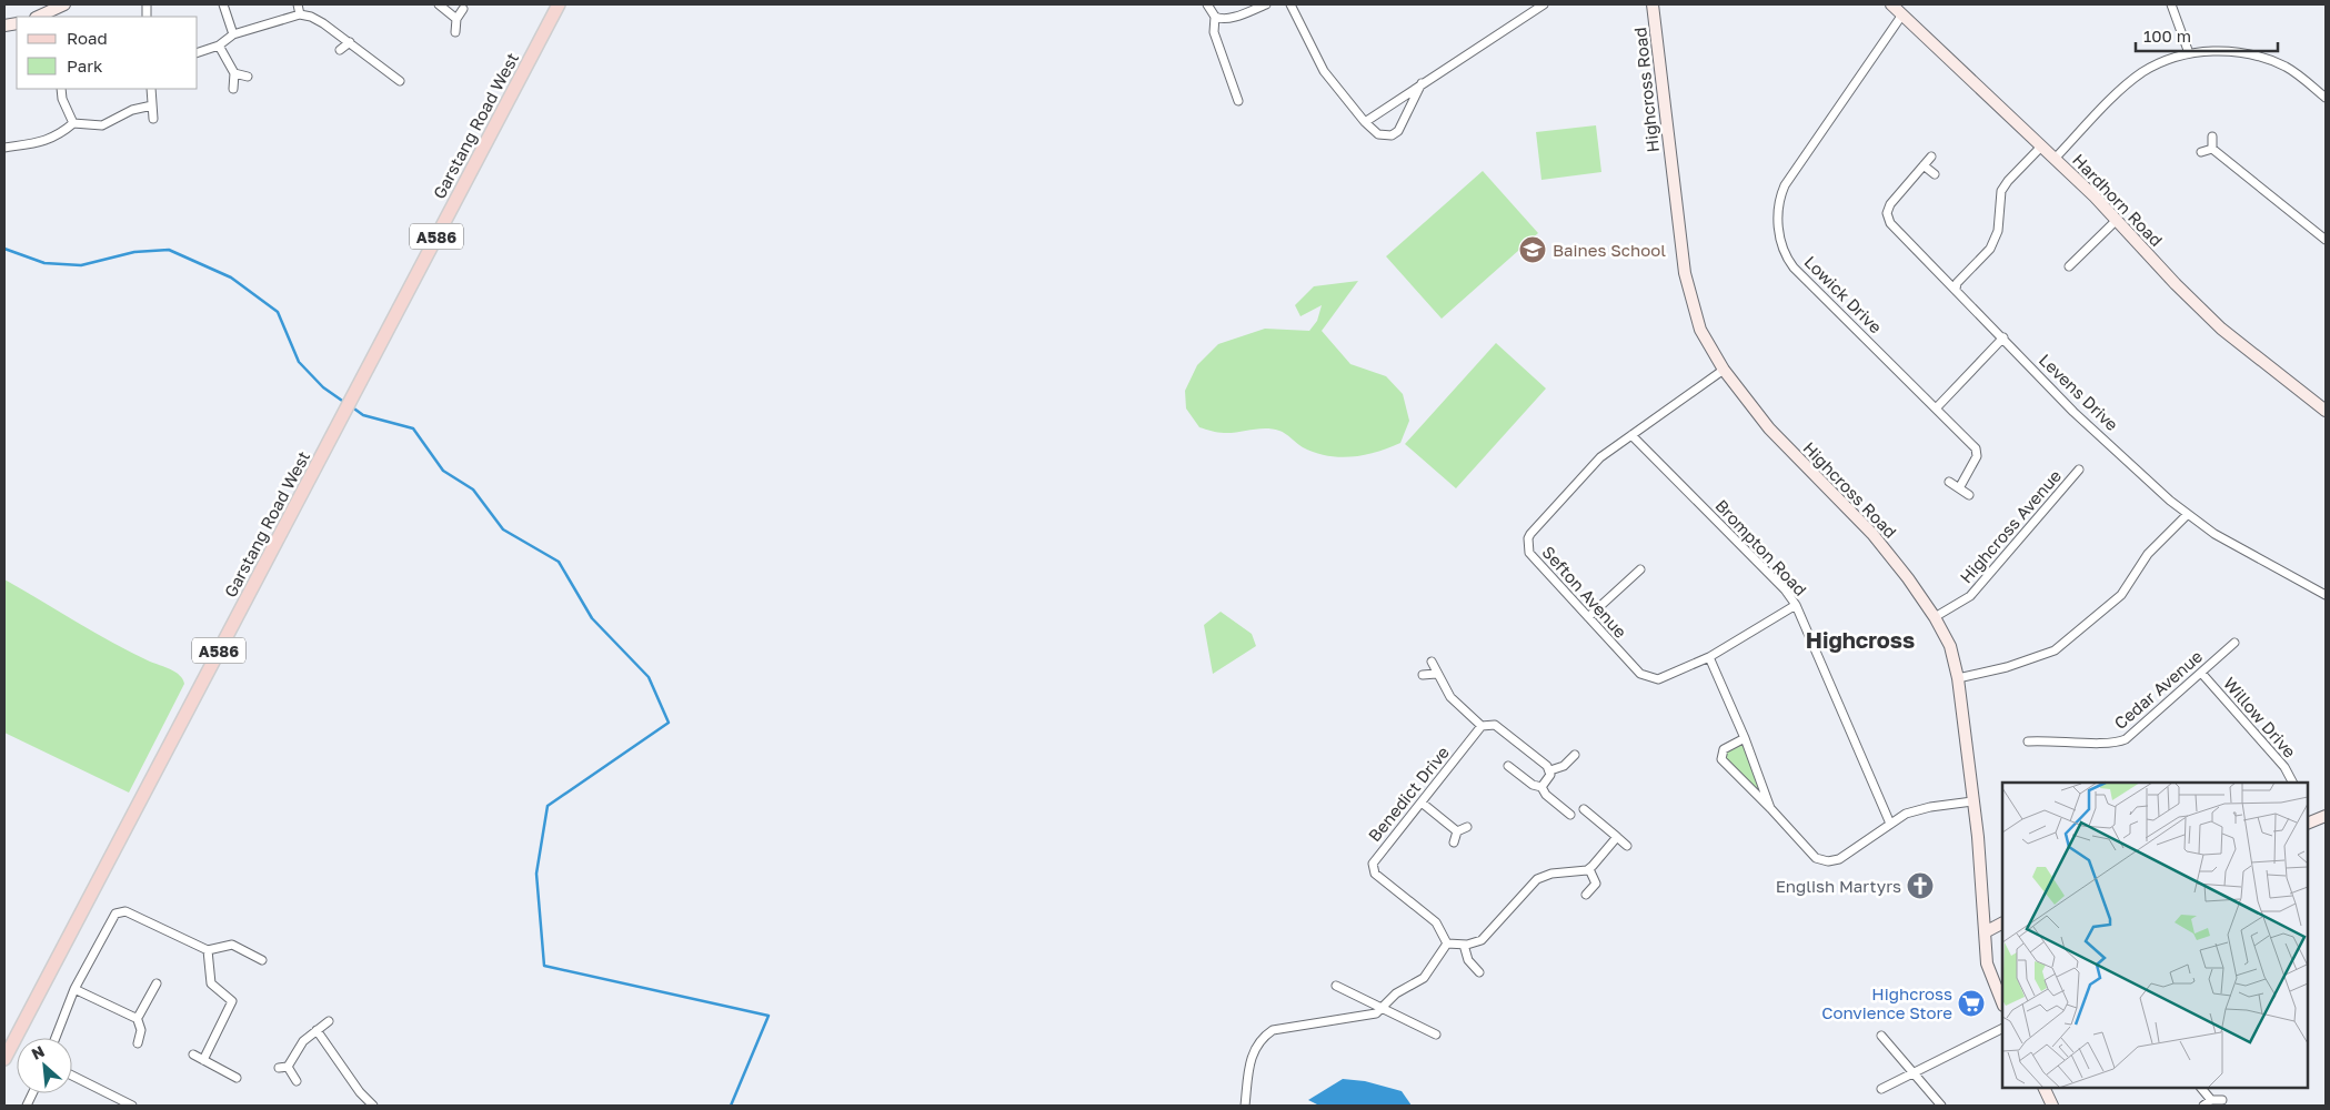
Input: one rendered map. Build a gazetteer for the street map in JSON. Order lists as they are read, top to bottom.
{
  "streets": {
    "main road": ["Garstang Road West", "A586"],
    "street": [
      "Highcross Road",
      "Hardhorn Road",
      "Lowick Drive",
      "Levens Drive",
      "Highcross Avenue",
      "Brompton Road",
      "Sefton Avenue",
      "Cedar Avenue",
      "Willow Drive",
      "Benedict Drive"
    ]
  },
  "crossings": [
    ["Highcross Road", "Highcross Avenue"],
    ["Highcross Road", "Sefton Avenue"],
    ["Hardhorn Road", "Lowick Drive"],
    ["Brompton Road", "Sefton Avenue"],
    ["Cedar Avenue", "Willow Drive"]
  ],
  "districts": ["Highcross"],
  "places": {
    "school or university": ["Baines School"],
    "church": ["English Martyrs"],
    "supermarket": ["Highcross Convience Store"]
  },
  "legend": ["Road", "Park"],
  "scale_bar": "100 m",
  "north": "top left"
}
